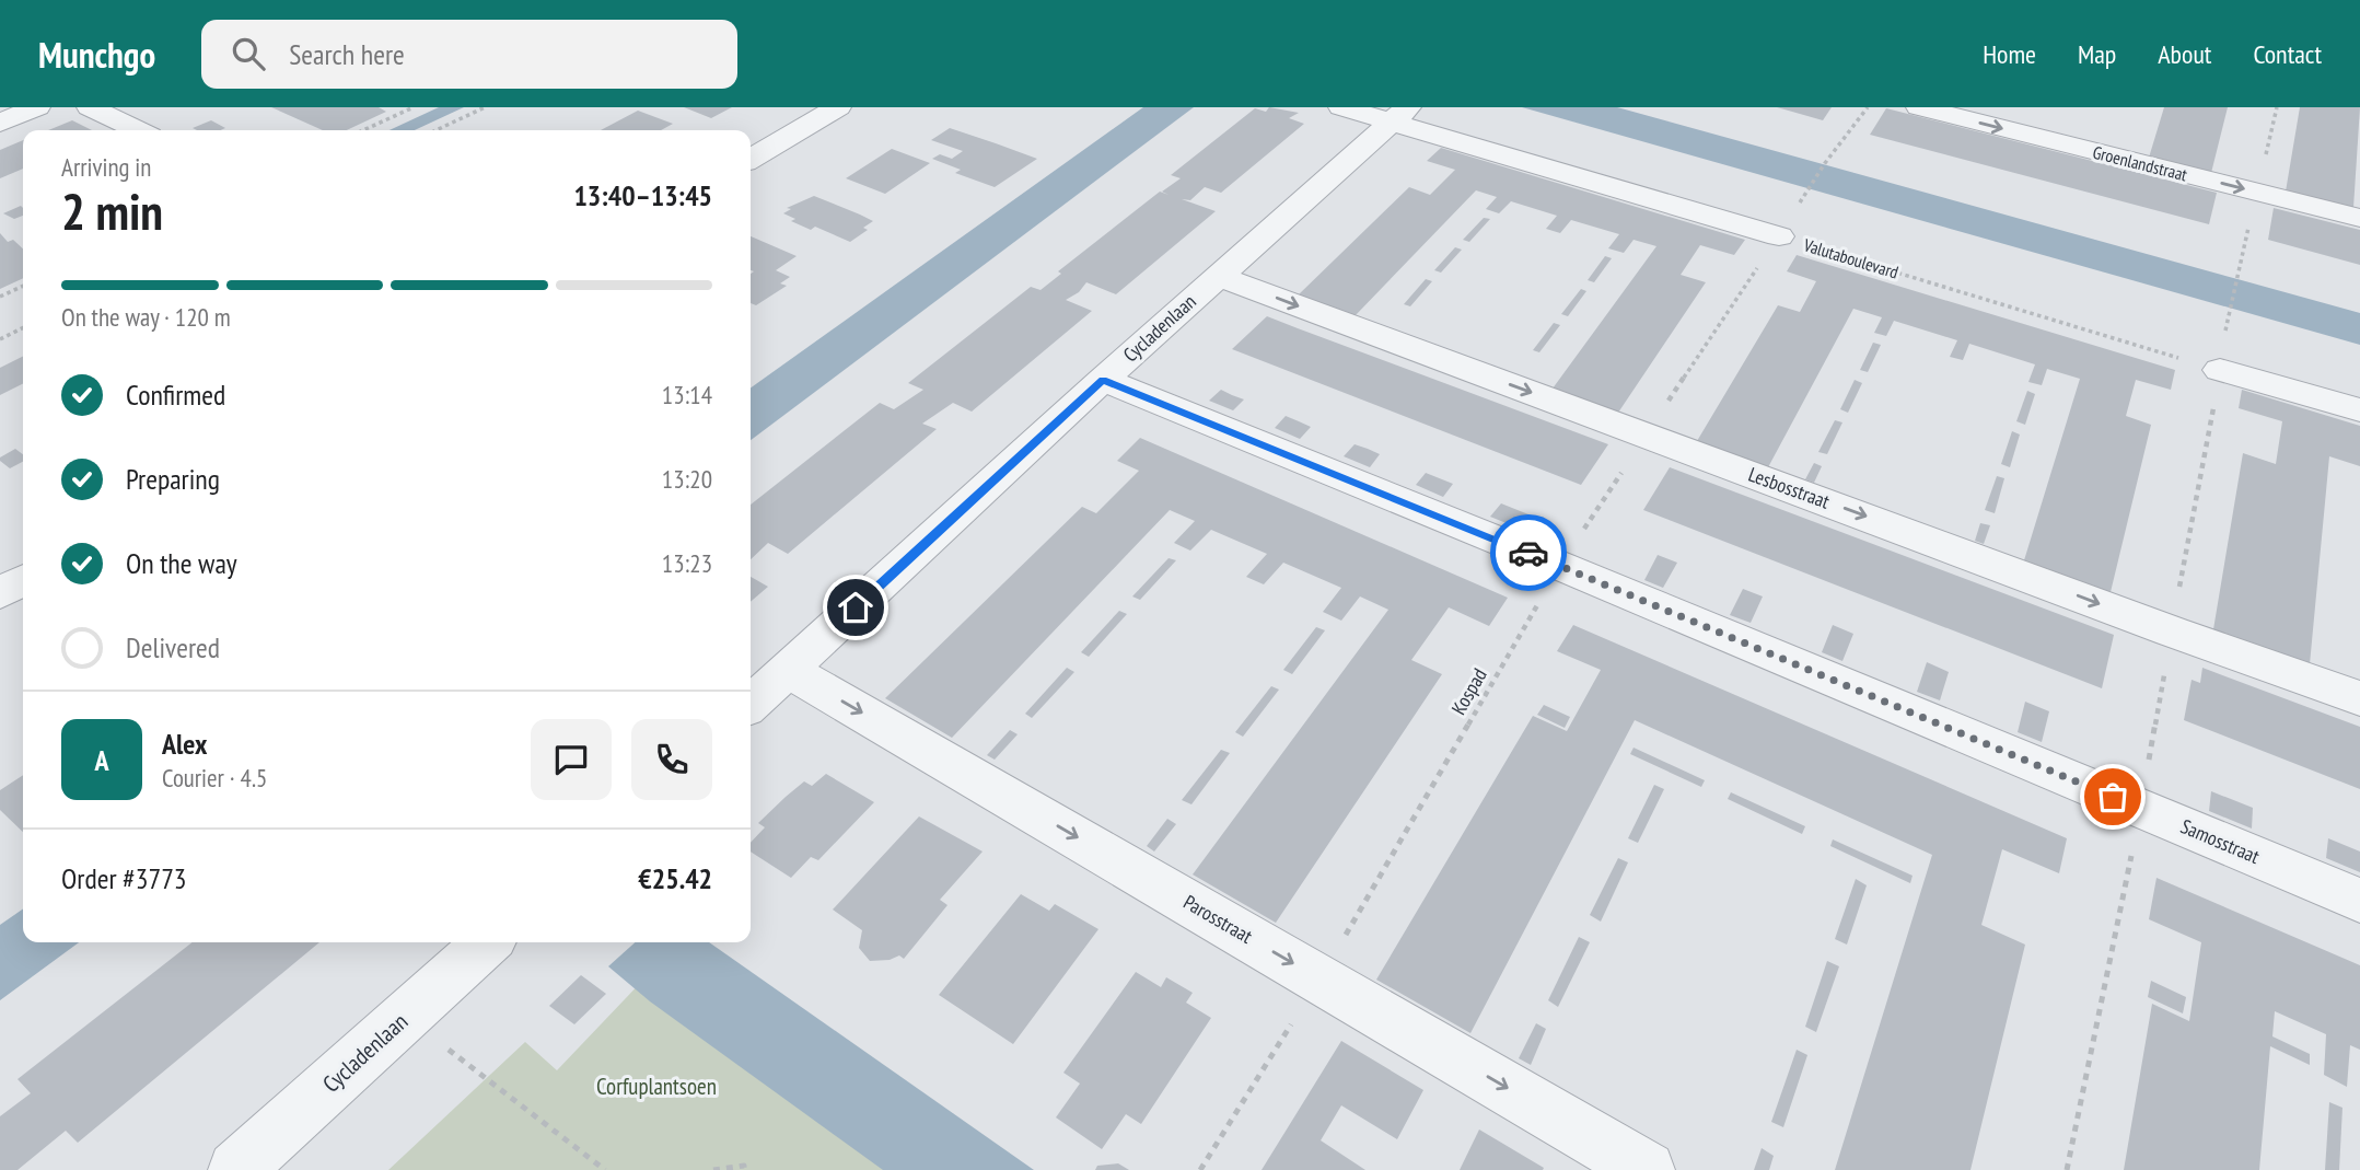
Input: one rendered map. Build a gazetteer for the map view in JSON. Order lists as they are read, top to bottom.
{
  "streets": {
    "street": [
      "Groenlandstraat",
      "Valutaboulevard",
      "Cycladenlaan",
      "Lesbosstraat",
      "Samosstraat",
      "Parosstraat"
    ],
    "path": ["Kospad"]
  },
  "crossings": [
    ["Valutaboulevard", "Cycladenlaan"],
    ["Valutaboulevard", "Kospad"],
    ["Cycladenlaan", "Lesbosstraat"],
    ["Cycladenlaan", "Samosstraat"],
    ["Cycladenlaan", "Parosstraat"],
    ["Lesbosstraat", "Kospad"],
    ["Kospad", "Samosstraat"],
    ["Kospad", "Parosstraat"]
  ],
  "one_way": ["Groenlandstraat", "Lesbosstraat", "Parosstraat"],
  "parks": ["Corfuplantsoen"],
  "page": {
    "header": "Munchgo",
    "search": "Search here",
    "nav": [
      "Home",
      "Map",
      "About",
      "Contact"
    ],
    "heading": ["2 min", "Arriving in", "13:40–13:45"],
    "panel": [
      "Alex",
      "Courier · 4.5",
      "Order #3773",
      "€25.42"
    ],
    "bar": "On the way · 120 m",
    "list": [
      ["Confirmed", "13:14"],
      ["Preparing", "13:20"],
      ["On the way", "13:23"],
      "Delivered"
    ],
    "round": "A"
  }
}
